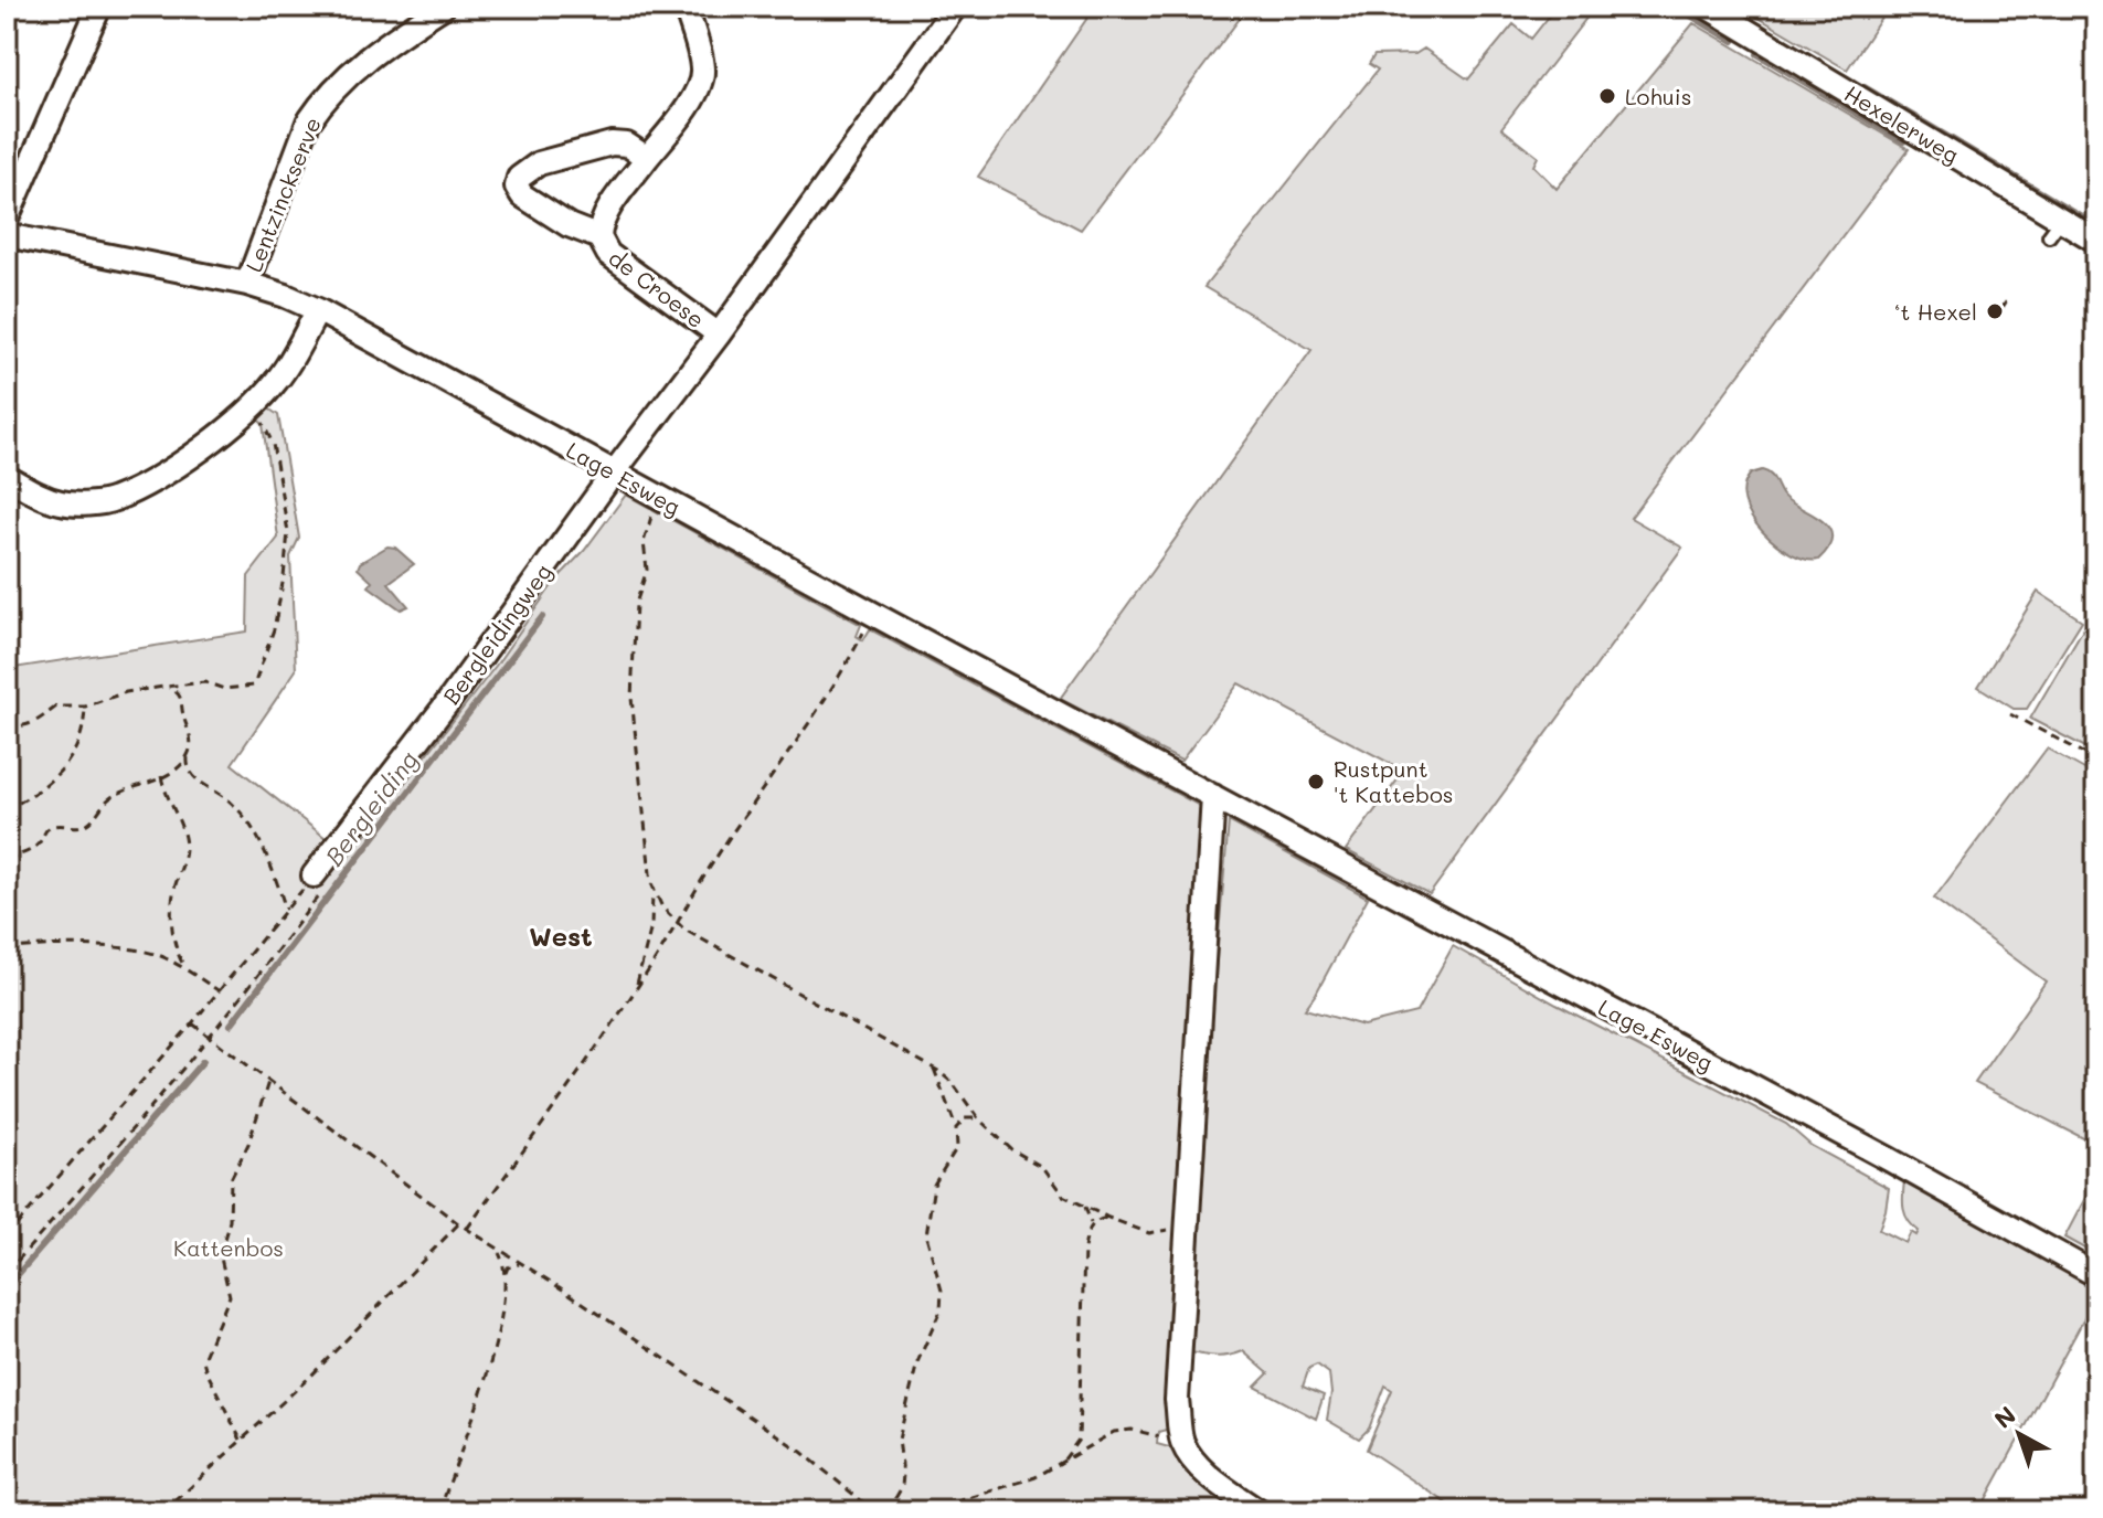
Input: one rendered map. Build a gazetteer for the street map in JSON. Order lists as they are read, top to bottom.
{
  "streets": {
    "street": [
      "Hexelerweg",
      "Lentzinckserve",
      "de Croese",
      "Lage Esweg",
      "Bergleidingweg"
    ]
  },
  "crossings": [
    ["Lentzinckserve", "Lage Esweg"],
    ["de Croese", "Bergleidingweg"],
    ["Lage Esweg", "Bergleidingweg"]
  ],
  "districts": ["West"],
  "water": ["Bergleiding"],
  "parks": ["Kattenbos"],
  "places": ["Lohuis", "‘t Hexel", "Rustpunt 't Kattebos"],
  "north": "top left"
}
